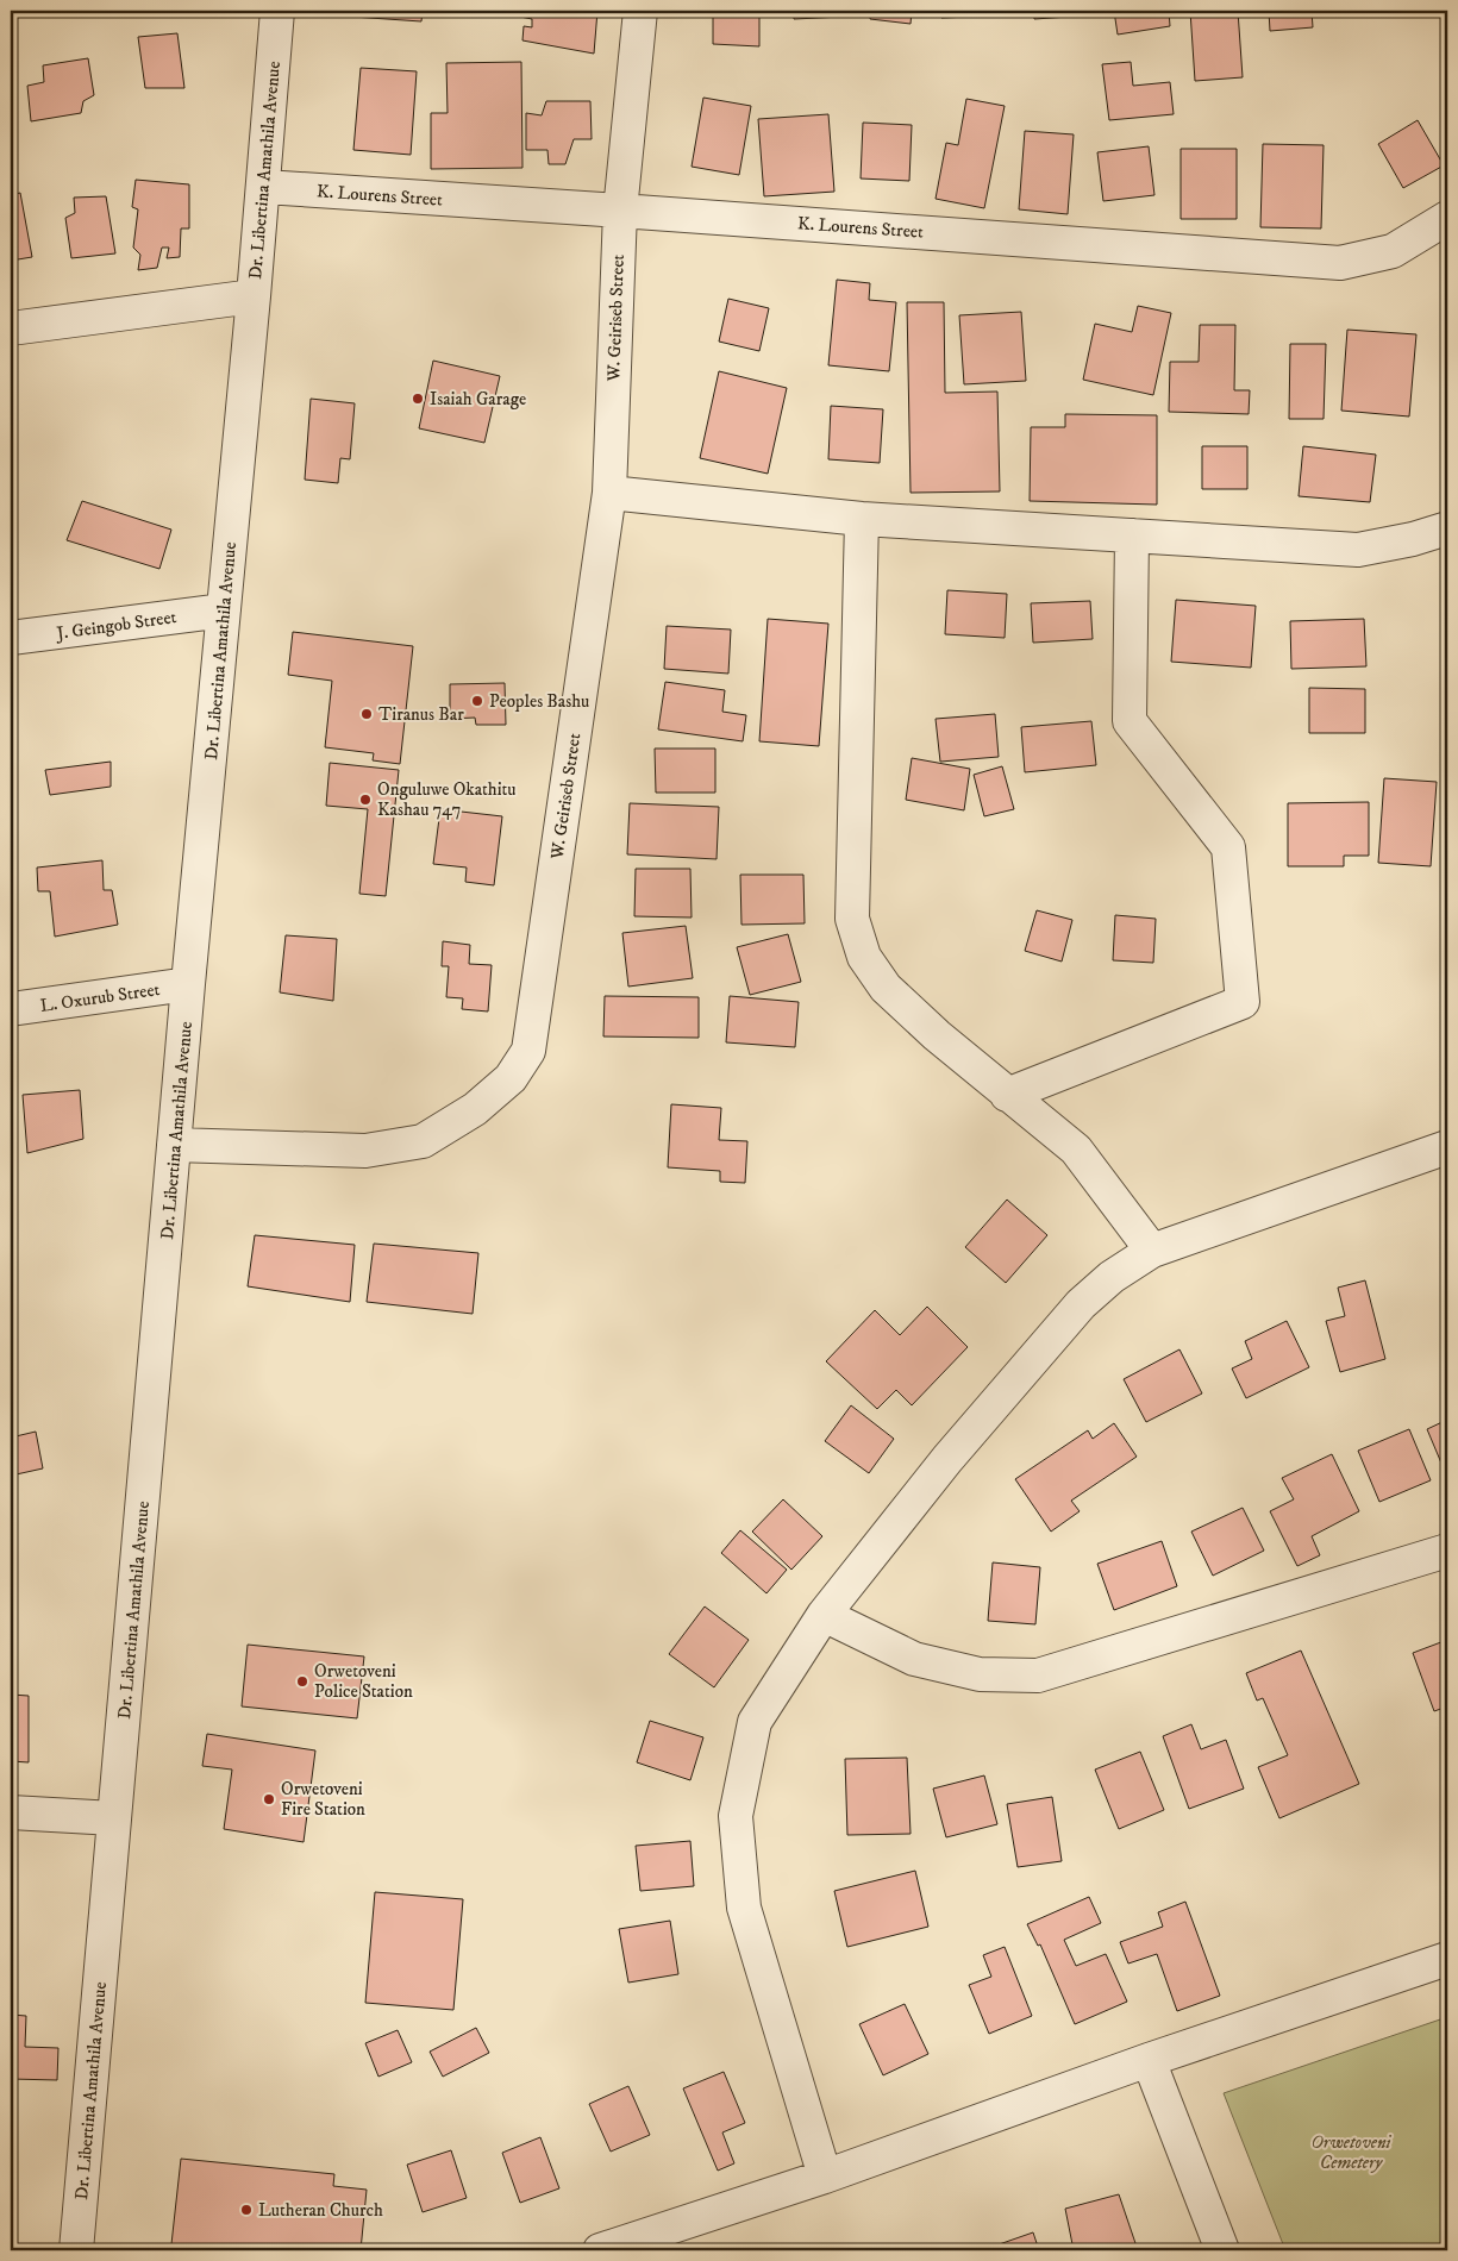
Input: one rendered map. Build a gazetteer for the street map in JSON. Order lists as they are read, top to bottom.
{
  "streets": {
    "street": [
      "Dr. Libertina Amathila Avenue",
      "K. Lourens Street",
      "W. Geiriseb Street",
      "J. Geingob Street",
      "L. Oxurub Street"
    ]
  },
  "crossings": [
    ["Dr. Libertina Amathila Avenue", "K. Lourens Street"],
    ["Dr. Libertina Amathila Avenue", "W. Geiriseb Street"],
    ["Dr. Libertina Amathila Avenue", "J. Geingob Street"],
    ["Dr. Libertina Amathila Avenue", "L. Oxurub Street"],
    ["K. Lourens Street", "W. Geiriseb Street"]
  ],
  "parks": ["Orwetoveni Cemetery"],
  "places": [
    "Isaiah Garage",
    "Peoples Bashu",
    "Tiranus Bar",
    "Onguluwe Okathitu Kashau 747",
    "Orwetoveni Police Station",
    "Orwetoveni Fire Station",
    "Lutheran Church"
  ]
}
